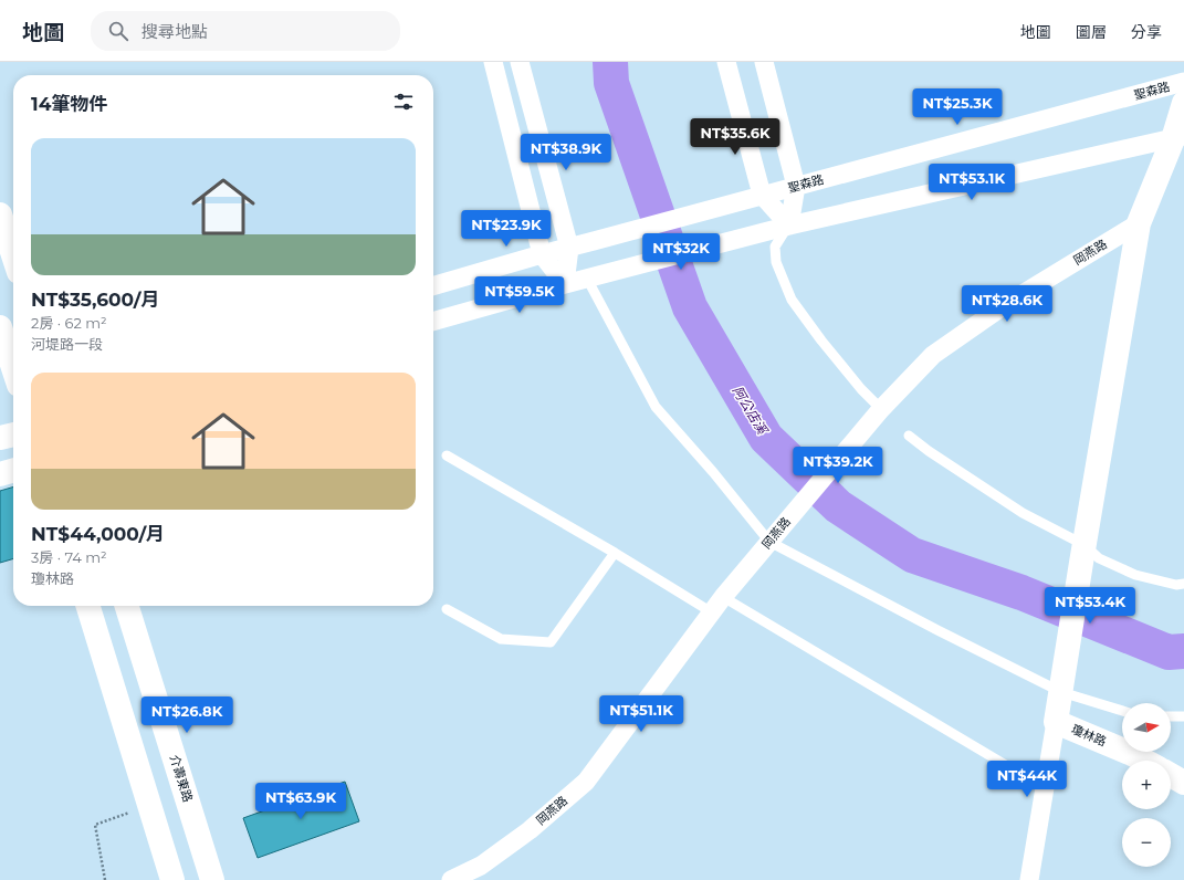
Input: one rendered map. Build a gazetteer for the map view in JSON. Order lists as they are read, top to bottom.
{
  "streets": {
    "street": [
      "聖森路",
      "岡燕路",
      "瓊林路",
      "介壽東路"
    ]
  },
  "water": ["阿公店溪"],
  "north": "right",
  "page": {
    "header": "地圖",
    "search": "搜尋地點",
    "nav": ["地圖", "圖層", "分享"],
    "heading": "14筆物件",
    "price": [
      "NT$25.3K",
      "NT$35.6K",
      "NT$38.9K",
      "NT$53.1K",
      "NT$23.9K",
      "NT$32K",
      "NT$59.5K",
      "NT$28.6K",
      "NT$39.2K",
      "NT$53.4K",
      "NT$51.1K",
      "NT$26.8K",
      "NT$44K",
      "NT$63.9K"
    ],
    "list": [
      {
        "name": "NT$35,600/月",
        "note": "2房 · 62 m² · 河堤路一段"
      },
      {
        "name": "NT$44,000/月",
        "note": "3房 · 74 m² · 瓊林路"
      }
    ],
    "map_buttons": ["+", "−"]
  }
}
